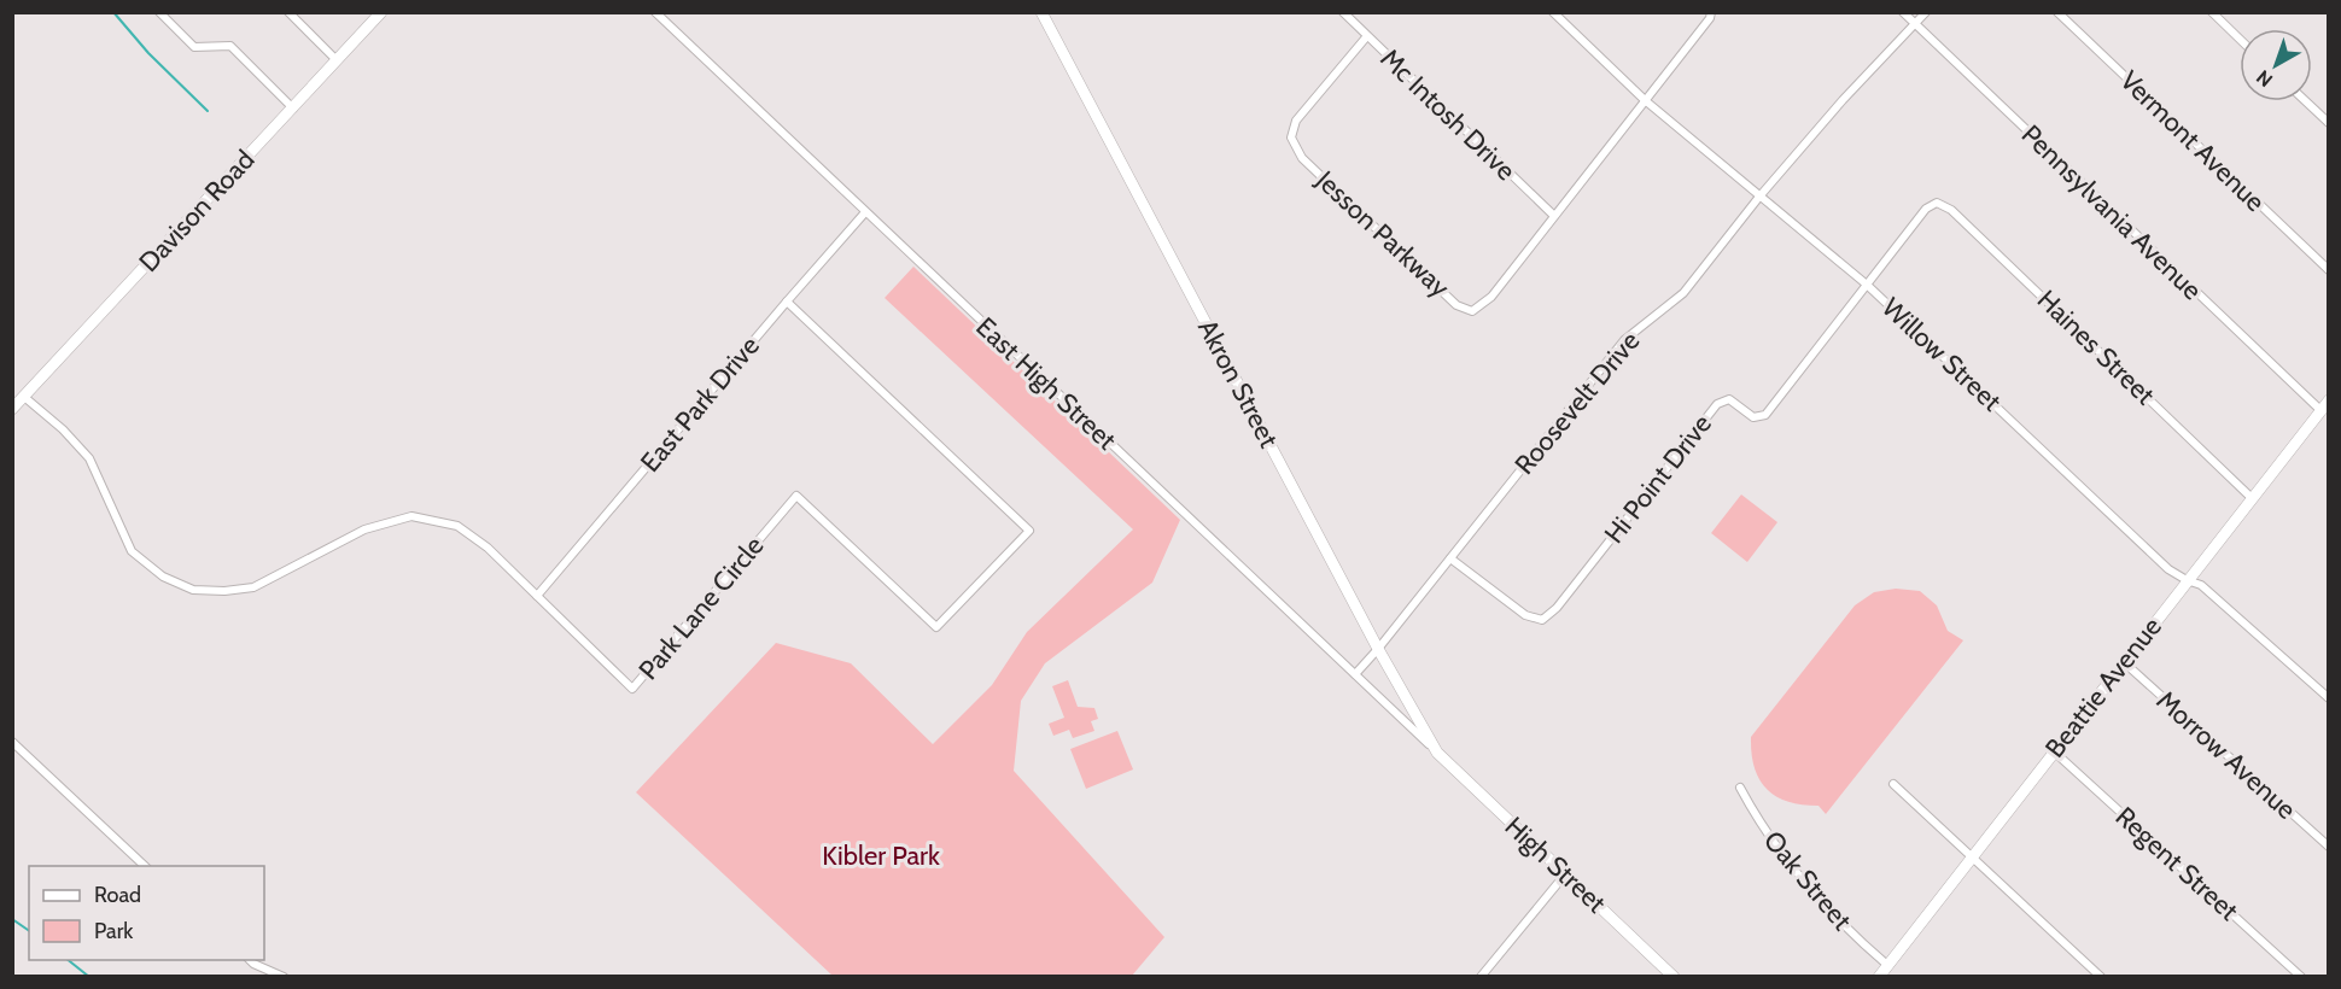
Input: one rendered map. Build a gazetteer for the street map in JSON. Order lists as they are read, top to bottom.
{
  "streets": {
    "street": [
      "Mc Intosh Drive",
      "Vermont Avenue",
      "Davison Road",
      "Pennsylvania Avenue",
      "Jesson Parkway",
      "Haines Street",
      "Willow Street",
      "East High Street",
      "Akron Street",
      "Roosevelt Drive",
      "East Park Drive",
      "Hi Point Drive",
      "Park Lane Circle",
      "Beattie Avenue",
      "Morrow Avenue",
      "Regent Street",
      "High Street",
      "Oak Street"
    ]
  },
  "crossings": [
    ["Mc Intosh Drive", "Jesson Parkway"],
    ["Davison Road", "Park Lane Circle"],
    ["Pennsylvania Avenue", "Roosevelt Drive"],
    ["Pennsylvania Avenue", "Beattie Avenue"],
    ["Jesson Parkway", "Willow Street"],
    ["Haines Street", "Hi Point Drive"],
    ["Haines Street", "Beattie Avenue"],
    ["Willow Street", "Roosevelt Drive"],
    ["Willow Street", "Hi Point Drive"],
    ["Willow Street", "Beattie Avenue"],
    ["East High Street", "Akron Street"],
    ["East High Street", "Roosevelt Drive"],
    ["East High Street", "East Park Drive"],
    ["East High Street", "High Street"],
    ["Akron Street", "Roosevelt Drive"],
    ["Akron Street", "High Street"],
    ["Roosevelt Drive", "Hi Point Drive"],
    ["East Park Drive", "Park Lane Circle"],
    ["Beattie Avenue", "Morrow Avenue"],
    ["Beattie Avenue", "Regent Street"],
    ["Beattie Avenue", "Oak Street"]
  ],
  "parks": ["Kibler Park"],
  "legend": ["Road", "Park"],
  "north": "bottom left"
}
